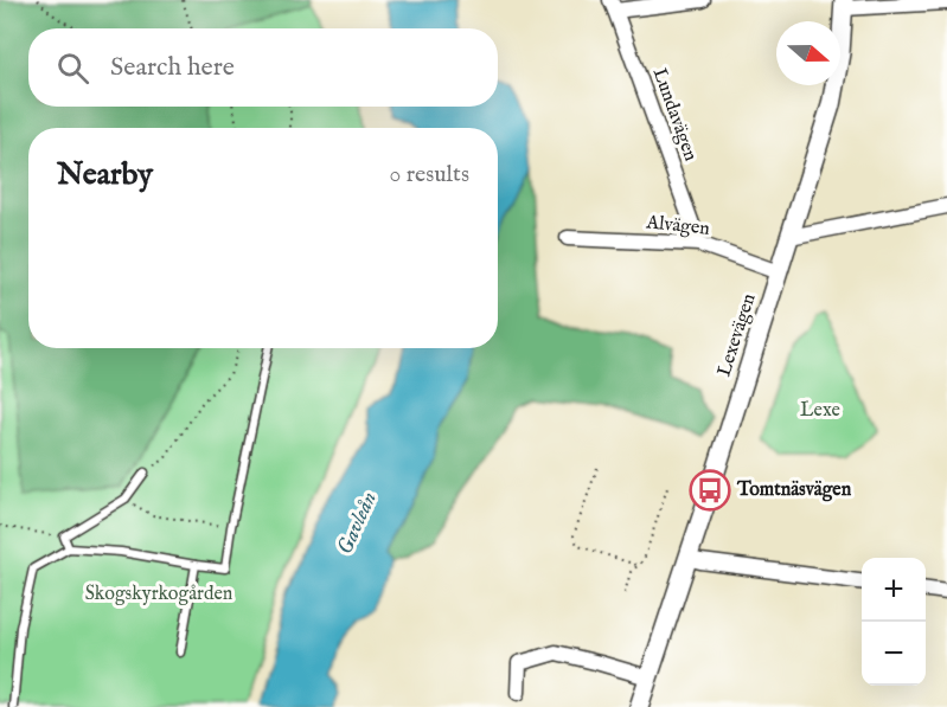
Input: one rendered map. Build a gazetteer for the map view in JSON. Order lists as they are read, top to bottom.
{
  "streets": {
    "street": ["Lundavägen", "Alvägen", "Lexevägen"]
  },
  "crossings": [
    ["Lundavägen", "Alvägen"],
    ["Alvägen", "Lexevägen"]
  ],
  "water": ["Gavleån"],
  "parks": ["Lexe", "Skogskyrkogården"],
  "places": {
    "bus stop": ["Tomtnäsvägen"]
  },
  "north": "right",
  "page": {
    "search": "Search here",
    "heading": ["Nearby", "0 results"],
    "map_buttons": ["+", "−"]
  }
}
